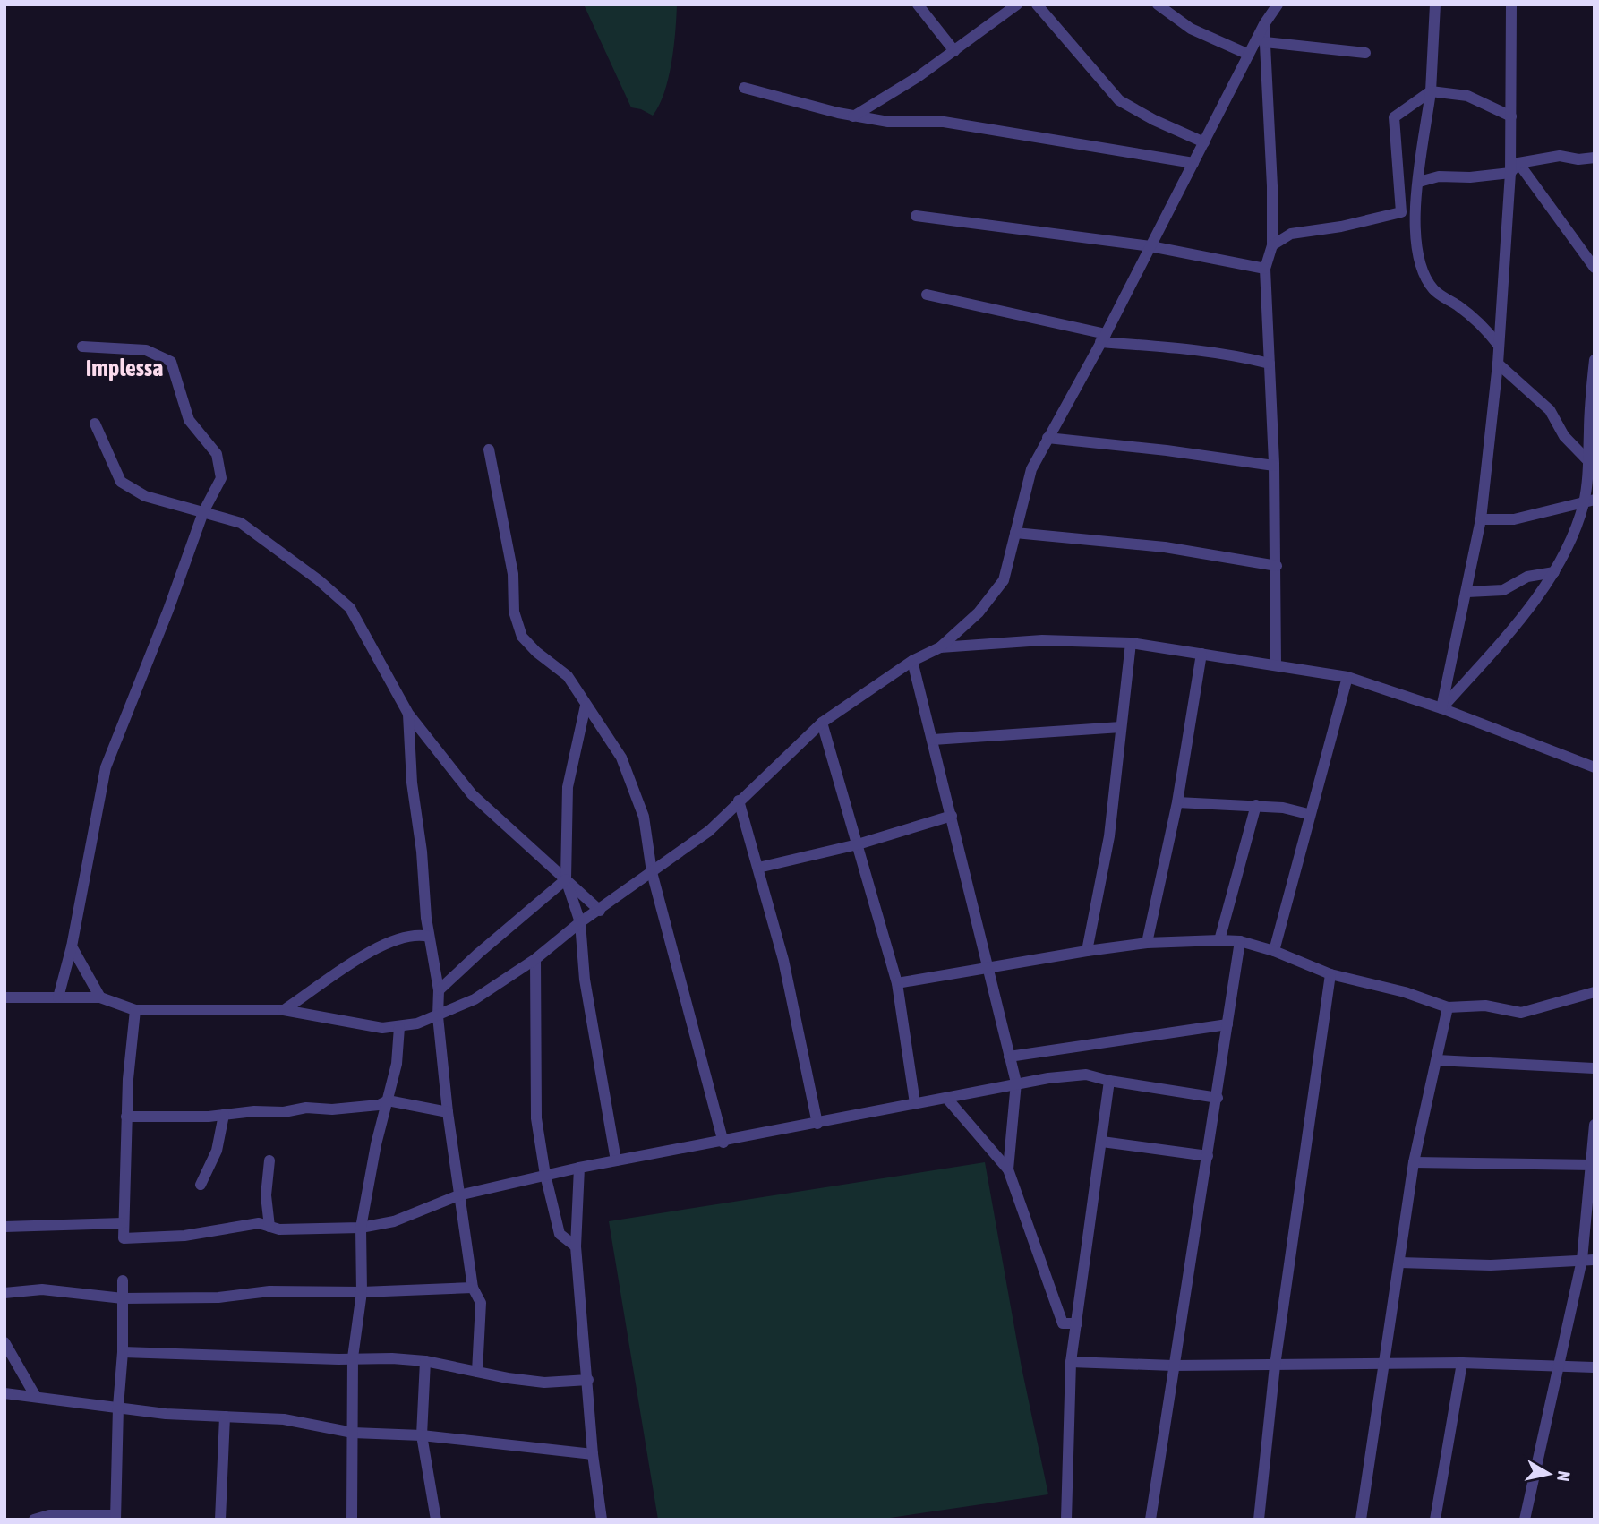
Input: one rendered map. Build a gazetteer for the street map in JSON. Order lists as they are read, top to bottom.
{
  "districts": ["Implessa"],
  "north": "right"
}
